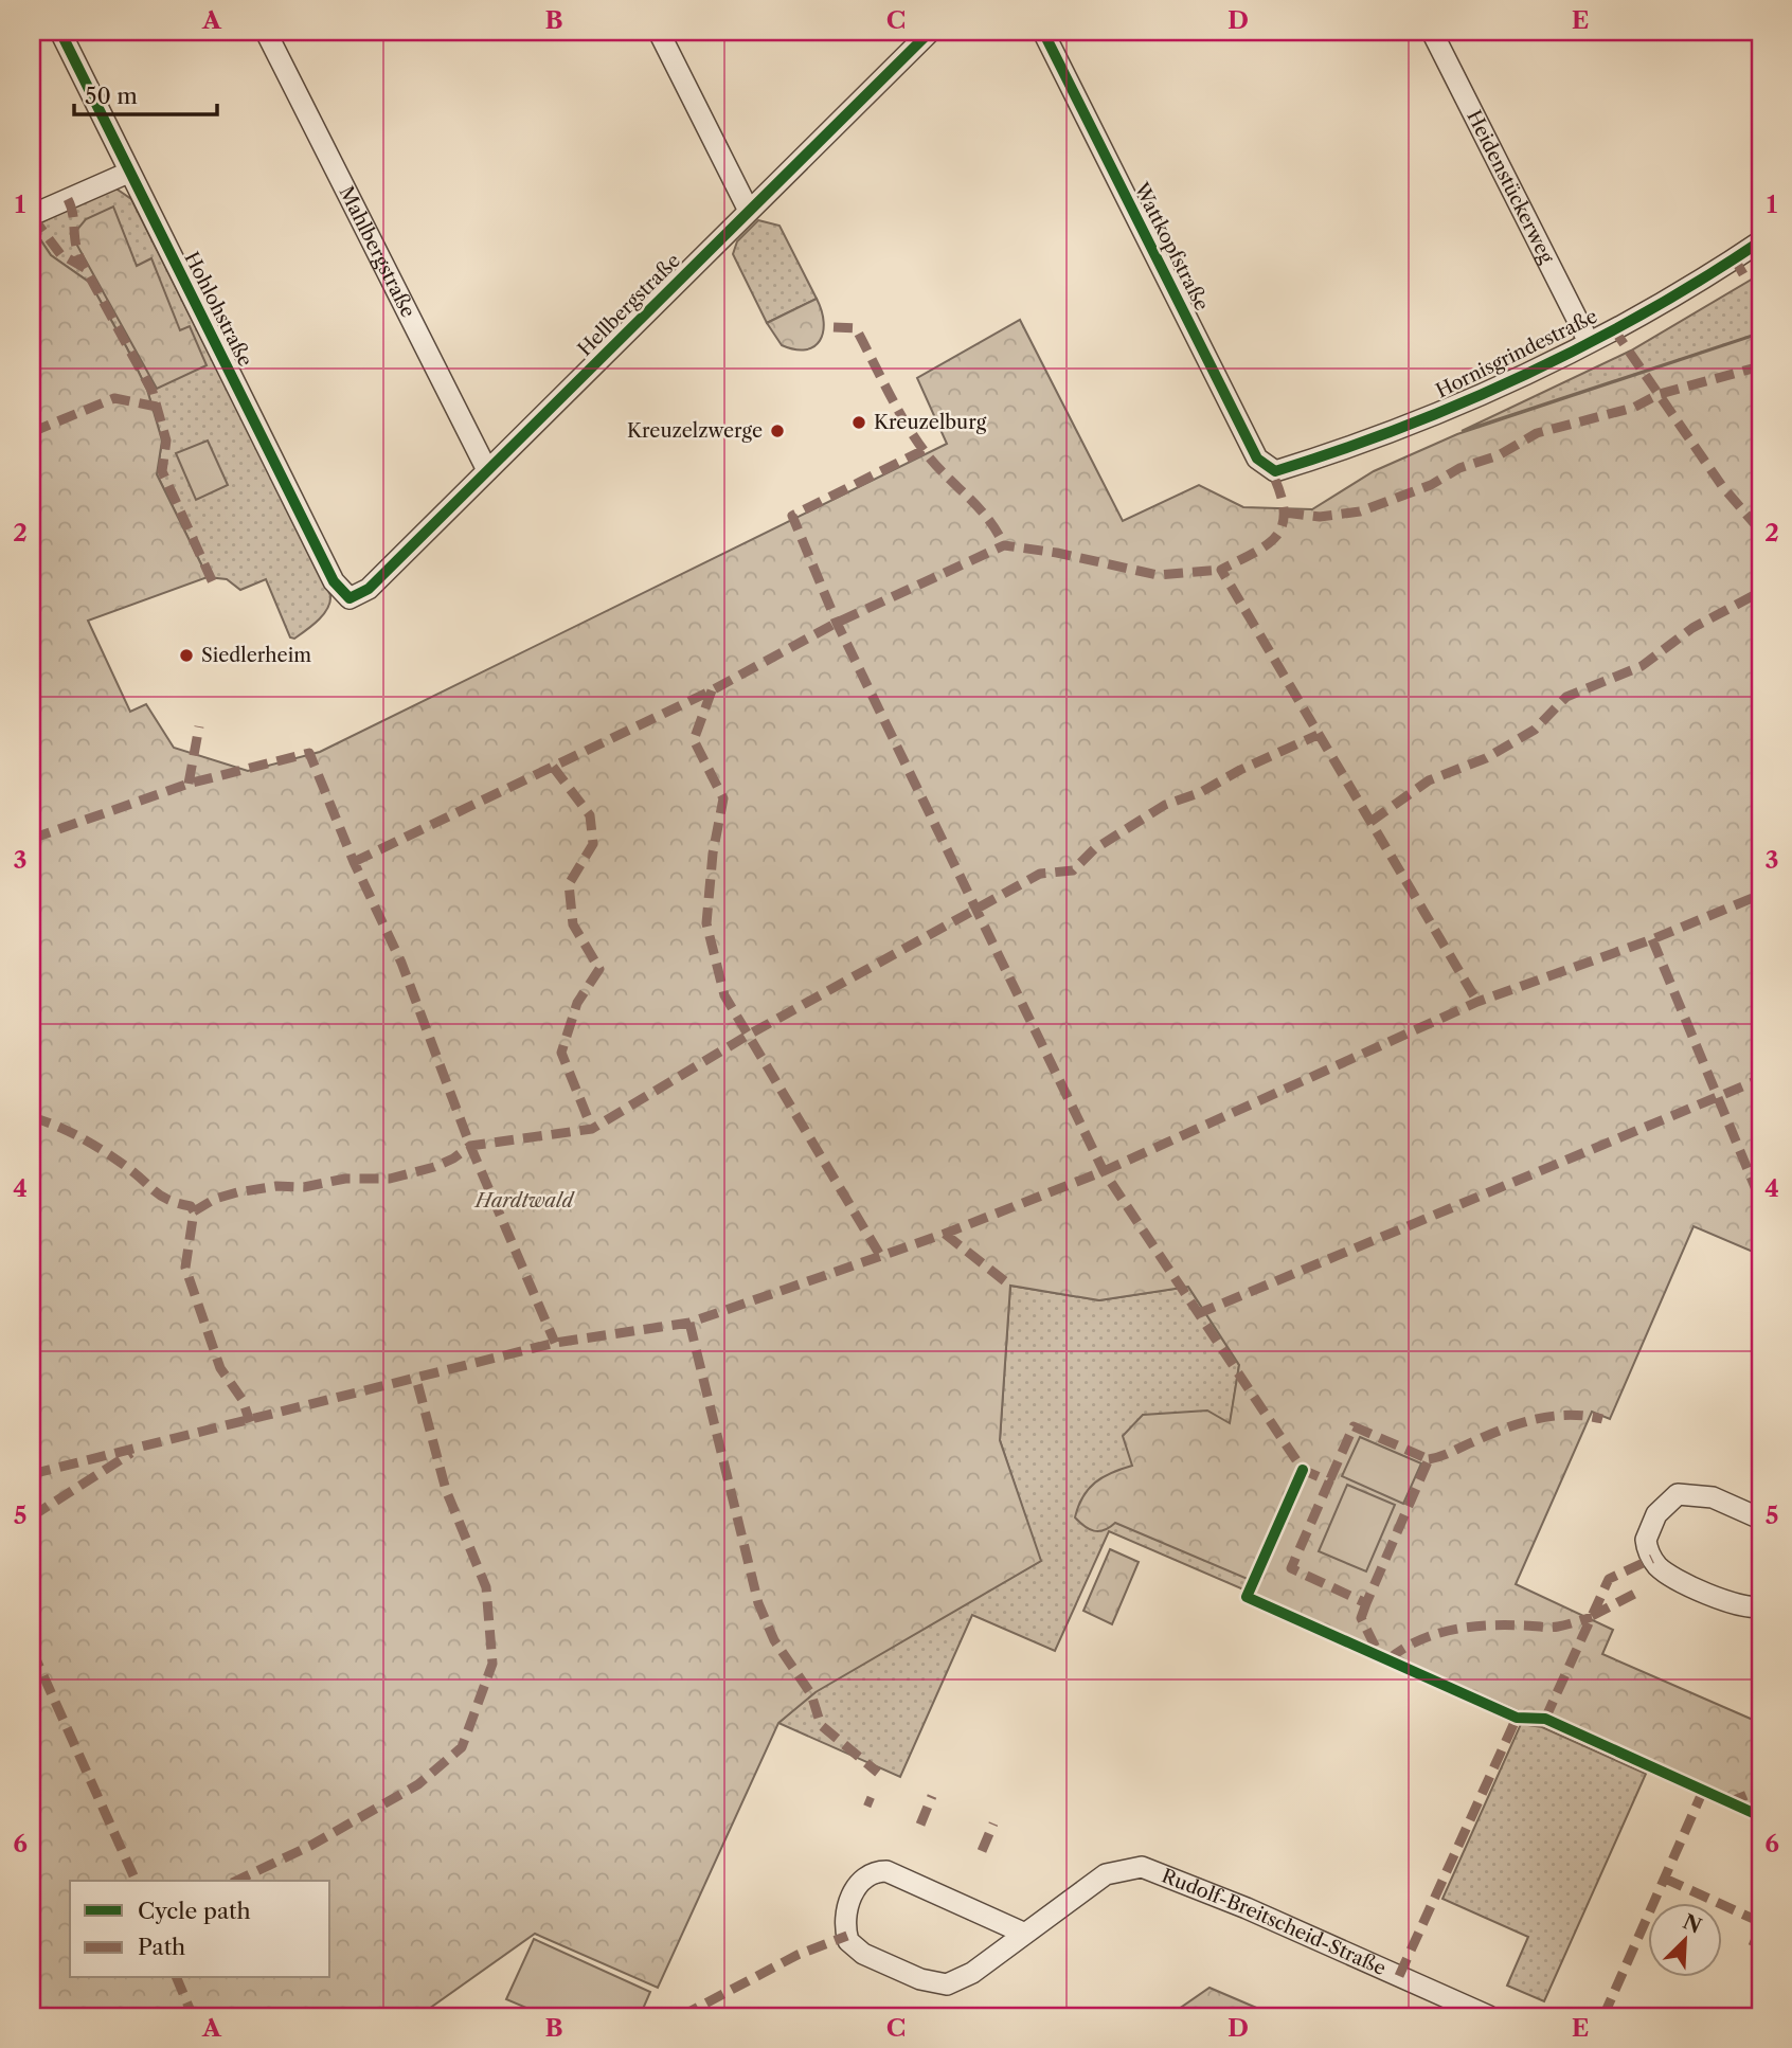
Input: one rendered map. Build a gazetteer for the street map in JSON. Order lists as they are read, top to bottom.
{
  "streets": {
    "street": [
      "Heidenstückerweg",
      "Wattkopfstraße",
      "Mahlbergstraße",
      "Hellbergstraße",
      "Hohlohstraße",
      "Hornisgrindestraße",
      "Rudolf-Breitscheid-Straße"
    ]
  },
  "crossings": [
    ["Heidenstückerweg", "Hornisgrindestraße"],
    ["Wattkopfstraße", "Hornisgrindestraße"],
    ["Mahlbergstraße", "Hellbergstraße"],
    ["Hellbergstraße", "Hohlohstraße"]
  ],
  "parks": ["Hardtwald"],
  "places": ["Kreuzelburg", "Kreuzelzwerge", "Siedlerheim"],
  "legend": ["Cycle path", "Path"],
  "scale_bar": "50 m",
  "north": "top right",
  "grid": {
    "columns": [
      "A",
      "B",
      "C",
      "D",
      "E"
    ],
    "rows": [
      "1",
      "2",
      "3",
      "4",
      "5",
      "6"
    ]
  }
}
